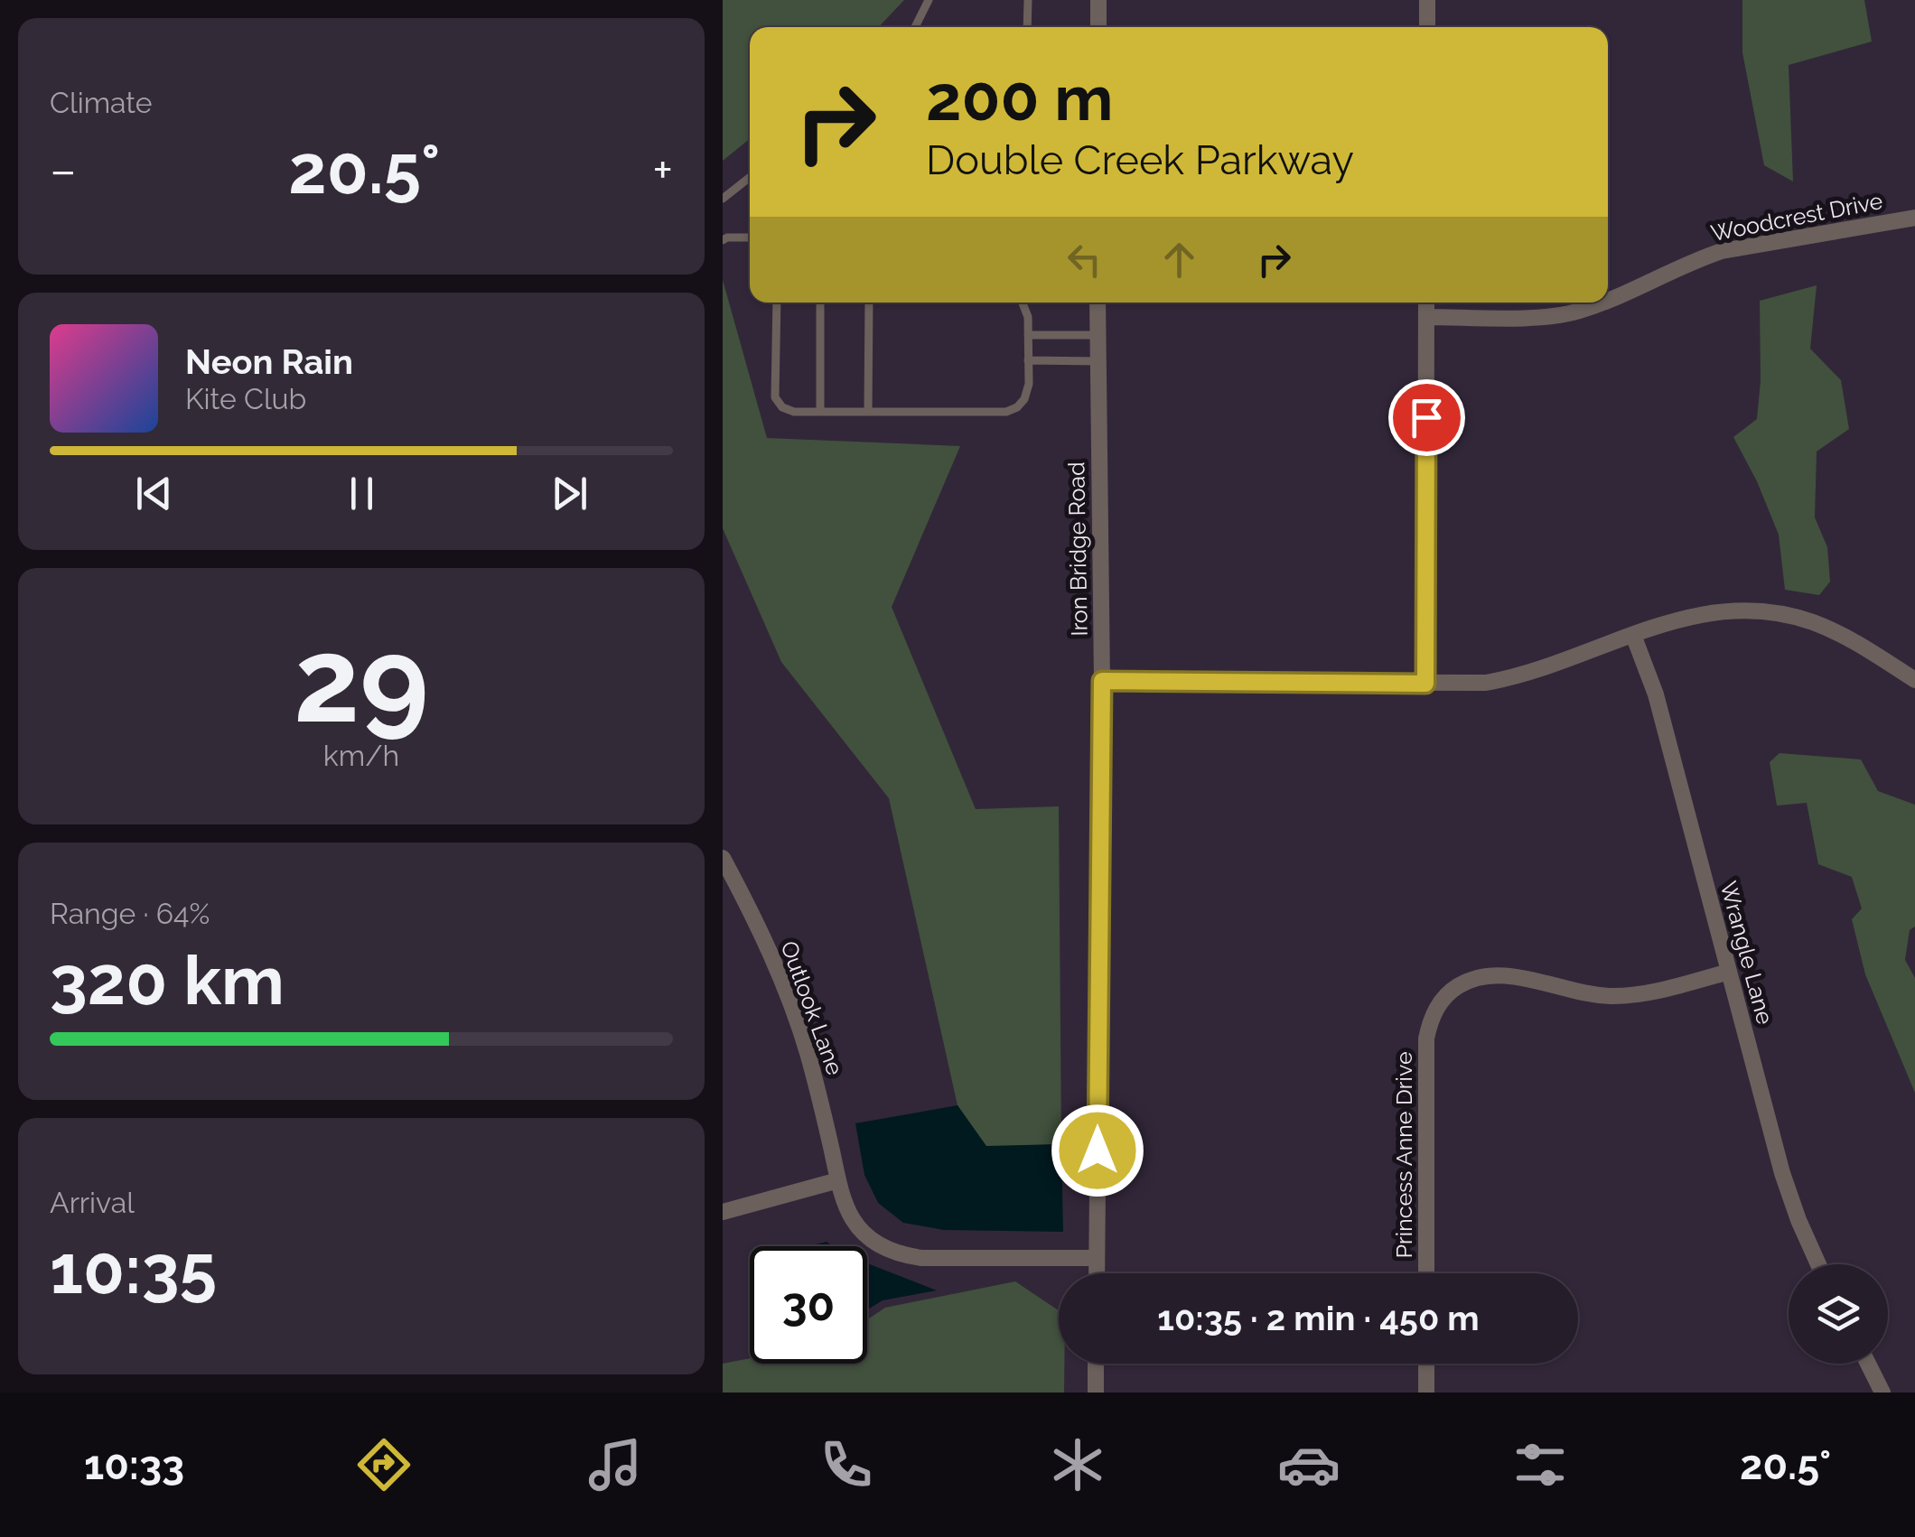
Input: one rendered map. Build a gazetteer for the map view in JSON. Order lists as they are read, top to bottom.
{
  "streets": {
    "street": [
      "Woodcrest Drive",
      "Iron Bridge Road",
      "Wrangle Lane",
      "Outlook Lane",
      "Princess Anne Drive"
    ]
  },
  "crossings": [
    ["Iron Bridge Road", "Outlook Lane"],
    ["Wrangle Lane", "Princess Anne Drive"]
  ],
  "page": {
    "tile": [
      "Climate",
      ["29", "km/h"],
      ["Range · 64%", "320 km"],
      ["Arrival", "10:35"]
    ],
    "turn": ["200 m", "Double Creek Parkway"],
    "heat": ["−", "20.5°", "+"],
    "song": ["Neon Rain", "Kite Club"],
    "limit": "30",
    "trip": "10:35 · 2 min · 450 m",
    "tabs": ["10:33", "20.5°"]
  }
}
